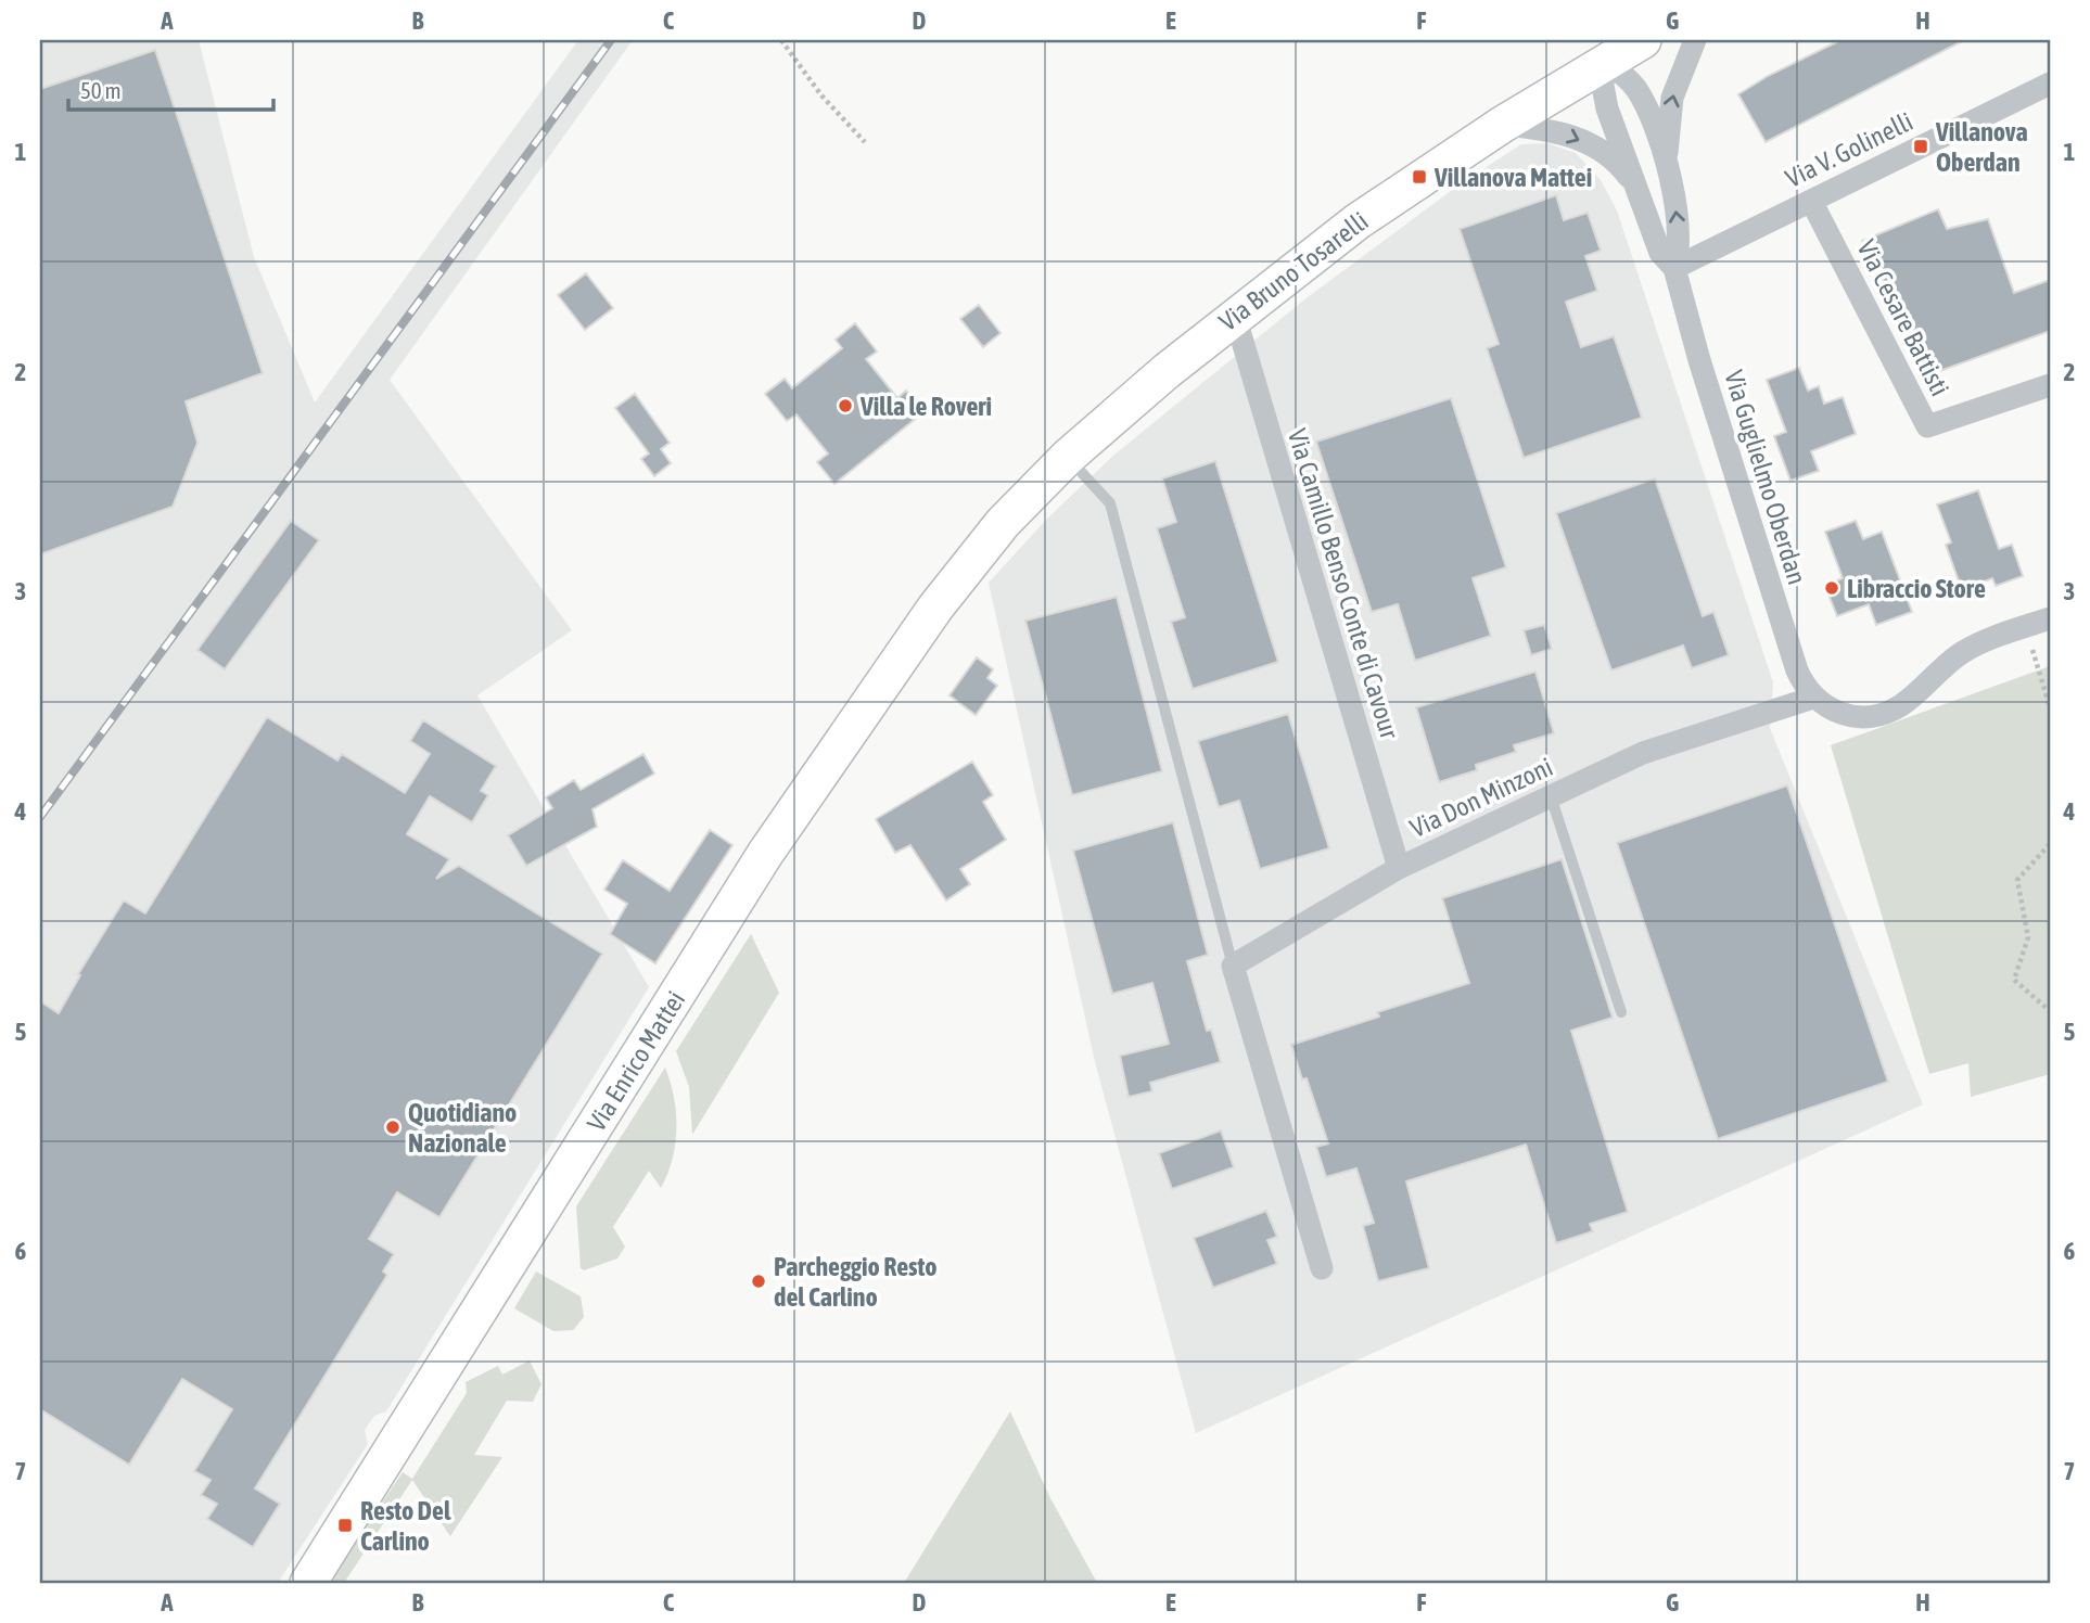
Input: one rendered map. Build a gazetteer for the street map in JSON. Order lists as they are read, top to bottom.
{
  "streets": {
    "main road": ["Via Bruno Tosarelli", "Via Enrico Mattei"],
    "street": [
      "Via V. Golinelli",
      "Via Cesare Battisti",
      "Via Guglielmo Oberdan",
      "Via Camillo Benso Conte di Cavour",
      "Via Don Minzoni"
    ]
  },
  "crossings": [
    ["Via V. Golinelli", "Via Cesare Battisti"],
    ["Via V. Golinelli", "Via Guglielmo Oberdan"],
    ["Via Bruno Tosarelli", "Via Guglielmo Oberdan"],
    ["Via Bruno Tosarelli", "Via Camillo Benso Conte di Cavour"],
    ["Via Bruno Tosarelli", "Via Enrico Mattei"],
    ["Via Guglielmo Oberdan", "Via Don Minzoni"],
    ["Via Camillo Benso Conte di Cavour", "Via Don Minzoni"]
  ],
  "places": {
    "transit": ["Villanova Oberdan", "Villanova Mattei", "Resto Del Carlino"],
    "other": [
      "Villa le Roveri",
      "Libraccio Store",
      "Quotidiano Nazionale",
      "Parcheggio Resto del Carlino"
    ]
  },
  "scale_bar": "50 m",
  "grid": {
    "columns": [
      "A",
      "B",
      "C",
      "D",
      "E",
      "F",
      "G",
      "H"
    ],
    "rows": [
      "1",
      "2",
      "3",
      "4",
      "5",
      "6",
      "7"
    ]
  }
}
